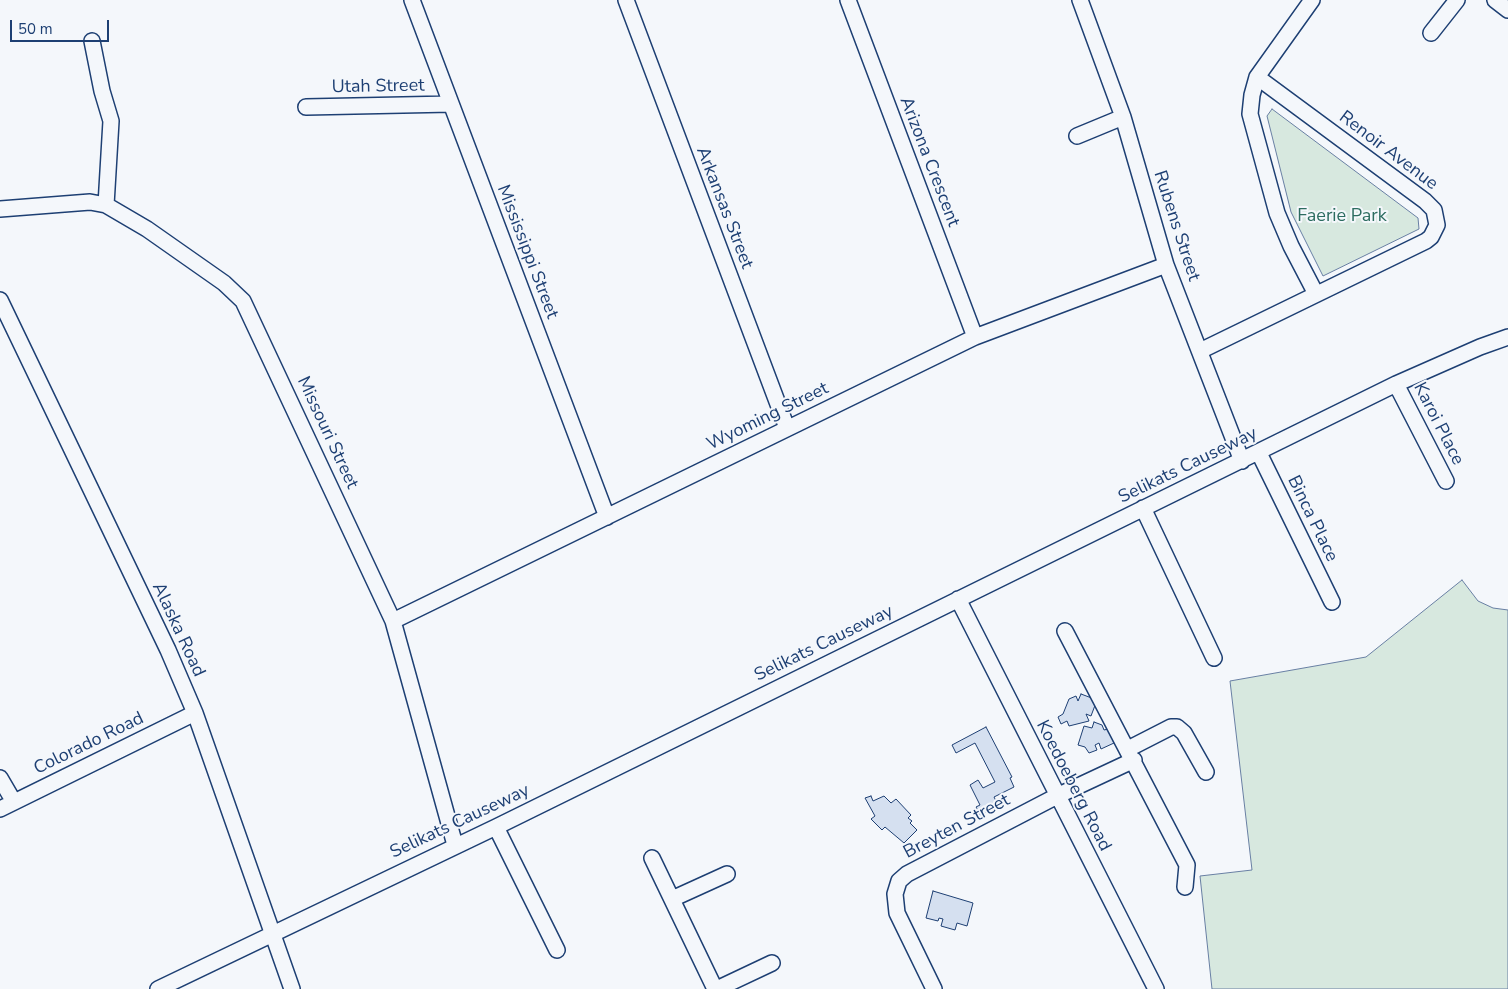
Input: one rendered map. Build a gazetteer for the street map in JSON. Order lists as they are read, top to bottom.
{
  "streets": {
    "street": [
      "Utah Street",
      "Renoir Avenue",
      "Arizona Crescent",
      "Arkansas Street",
      "Rubens Street",
      "Mississippi Street",
      "Wyoming Street",
      "Karoi Place",
      "Missouri Street",
      "Selikats Causeway",
      "Binca Place",
      "Alaska Road",
      "Colorado Road",
      "Koedoeberg Road",
      "Breyten Street"
    ]
  },
  "crossings": [
    ["Utah Street", "Mississippi Street"],
    ["Renoir Avenue", "Rubens Street"],
    ["Arizona Crescent", "Wyoming Street"],
    ["Arkansas Street", "Wyoming Street"],
    ["Rubens Street", "Wyoming Street"],
    ["Rubens Street", "Selikats Causeway"],
    ["Mississippi Street", "Wyoming Street"],
    ["Wyoming Street", "Missouri Street"],
    ["Karoi Place", "Selikats Causeway"],
    ["Missouri Street", "Selikats Causeway"],
    ["Selikats Causeway", "Binca Place"],
    ["Selikats Causeway", "Alaska Road"],
    ["Selikats Causeway", "Koedoeberg Road"],
    ["Alaska Road", "Colorado Road"],
    ["Koedoeberg Road", "Breyten Street"]
  ],
  "parks": ["Faerie Park"],
  "scale_bar": "50 m"
}
